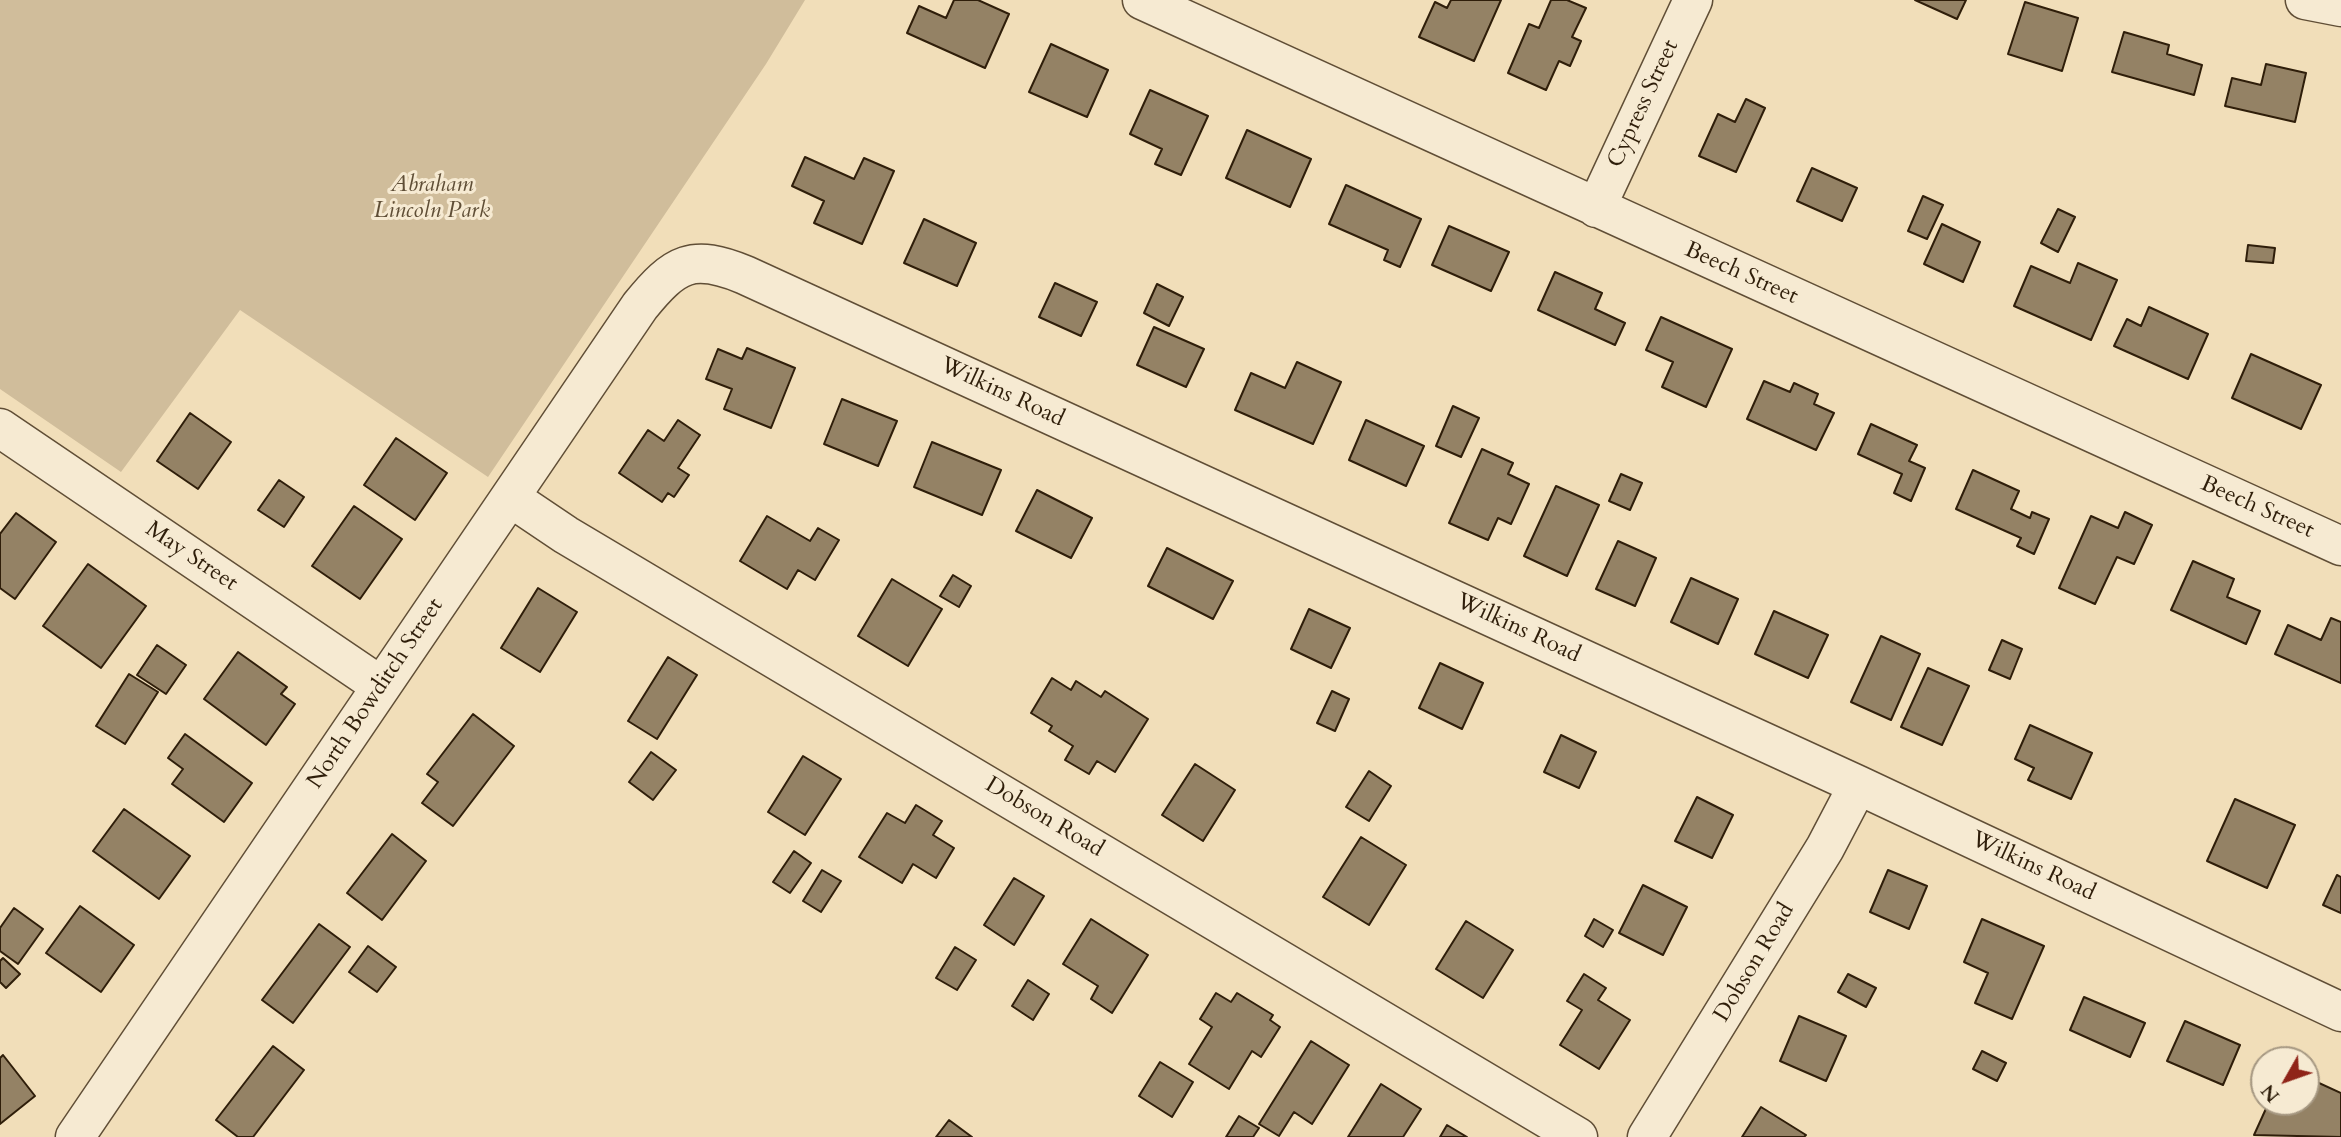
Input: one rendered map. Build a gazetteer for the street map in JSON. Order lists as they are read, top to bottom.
{
  "streets": {
    "street": [
      "Cypress Street",
      "Beech Street",
      "Wilkins Road",
      "May Street",
      "North Bowditch Street",
      "Dobson Road"
    ]
  },
  "crossings": [
    ["Cypress Street", "Beech Street"],
    ["Wilkins Road", "North Bowditch Street"],
    ["Wilkins Road", "Dobson Road"],
    ["May Street", "North Bowditch Street"],
    ["North Bowditch Street", "Dobson Road"]
  ],
  "parks": ["Abraham Lincoln Park"],
  "north": "bottom left"
}
